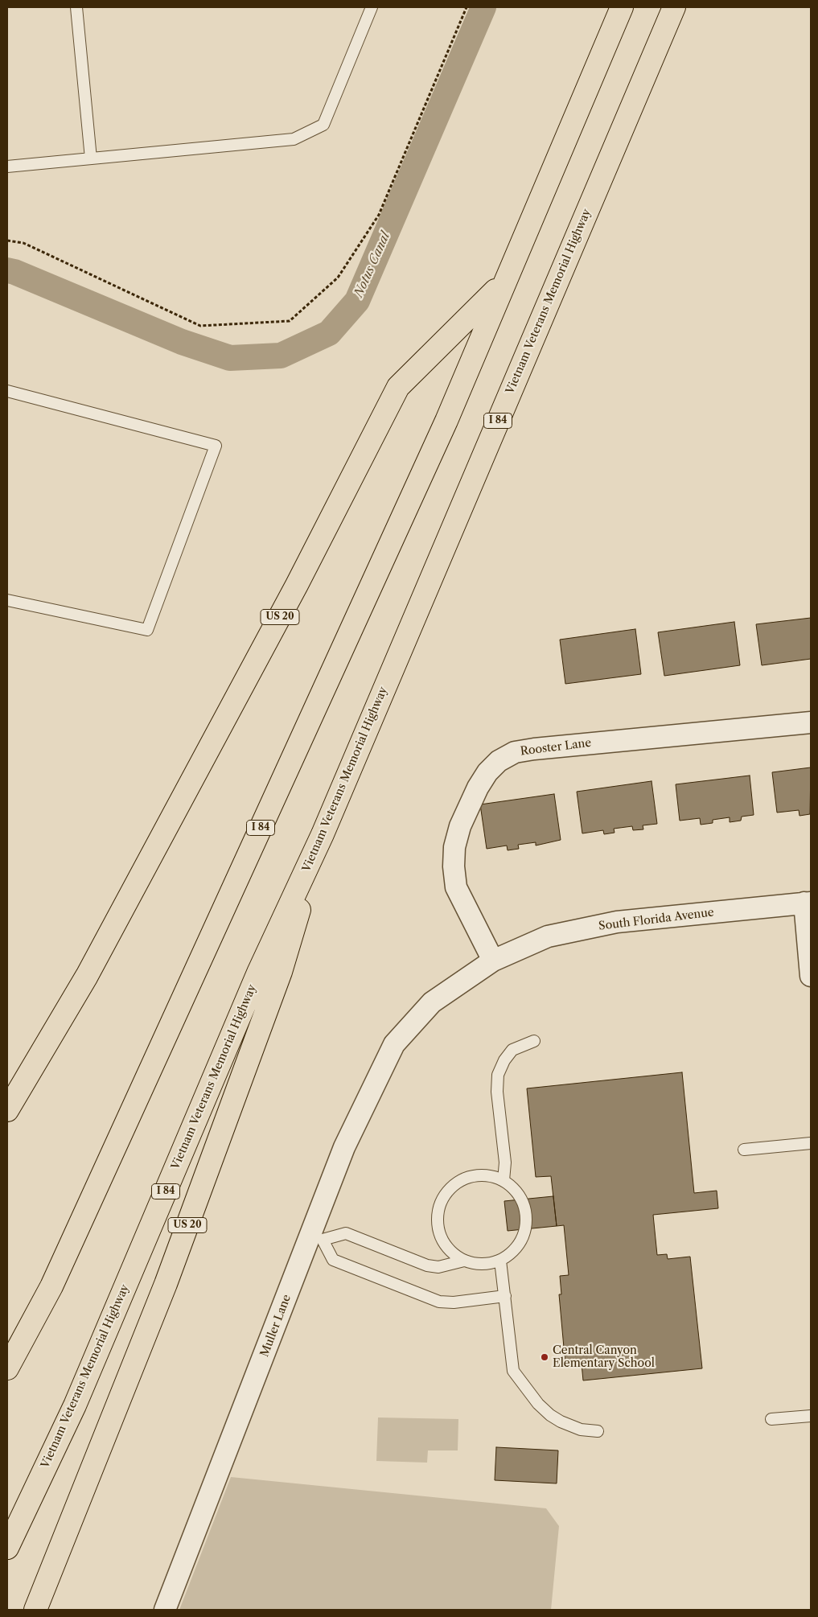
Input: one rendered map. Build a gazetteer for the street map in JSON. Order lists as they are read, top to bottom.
{
  "streets": {
    "highway": ["Vietnam Veterans Memorial Highway", "I 84", "US 20"],
    "street": ["Rooster Lane", "South Florida Avenue", "Muller Lane"]
  },
  "crossings": [
    ["Vietnam Veterans Memorial Highway", "US 20"],
    ["I 84", "US 20"],
    ["Rooster Lane", "South Florida Avenue"],
    ["South Florida Avenue", "Muller Lane"]
  ],
  "water": ["Notus Canal"],
  "places": ["Central Canyon Elementary School"]
}
